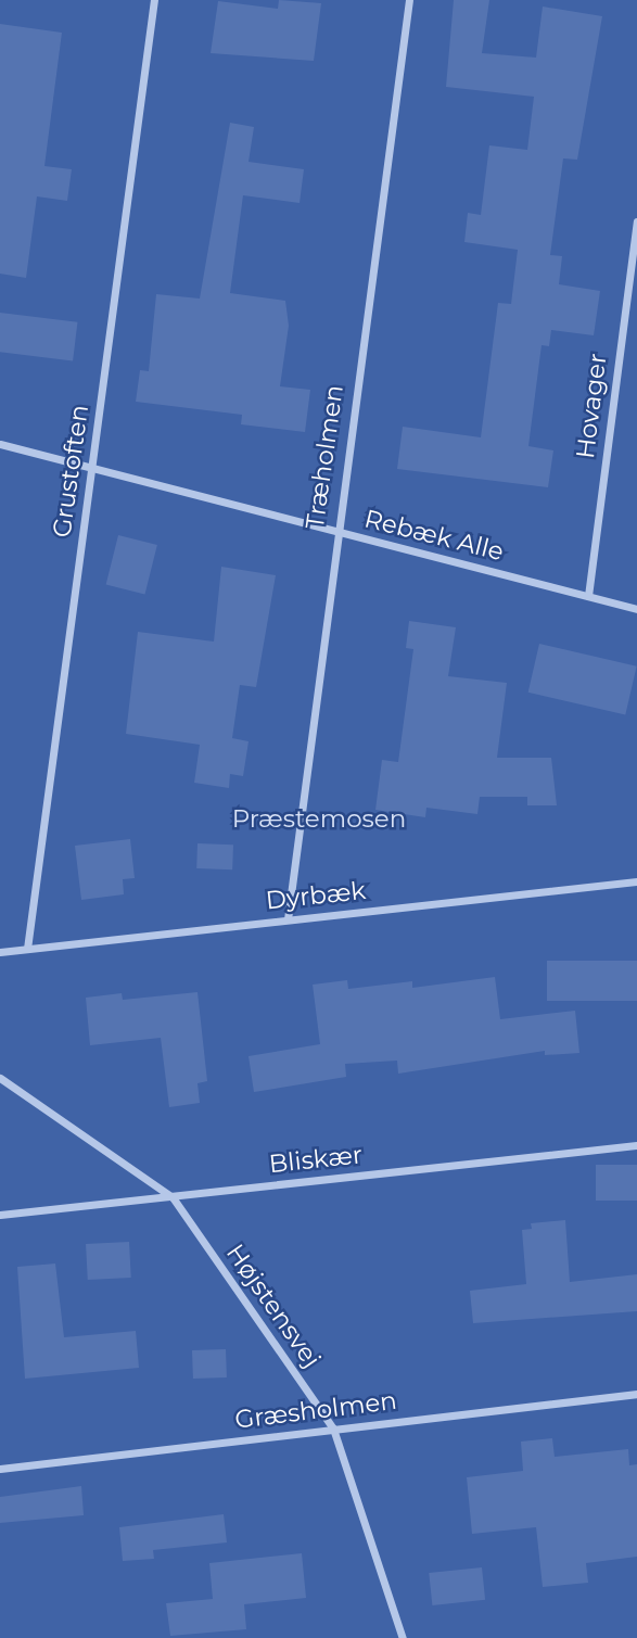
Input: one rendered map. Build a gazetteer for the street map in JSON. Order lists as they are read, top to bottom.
{
  "streets": {
    "street": [
      "Hovager",
      "Træholmen",
      "Grustoften",
      "Rebæk Alle",
      "Dyrbæk",
      "Bliskær",
      "Højstensvej",
      "Græsholmen"
    ]
  },
  "crossings": [
    ["Hovager", "Rebæk Alle"],
    ["Træholmen", "Rebæk Alle"],
    ["Træholmen", "Dyrbæk"],
    ["Grustoften", "Rebæk Alle"],
    ["Grustoften", "Dyrbæk"],
    ["Bliskær", "Højstensvej"],
    ["Højstensvej", "Græsholmen"]
  ],
  "parks": ["Præstemosen"]
}
